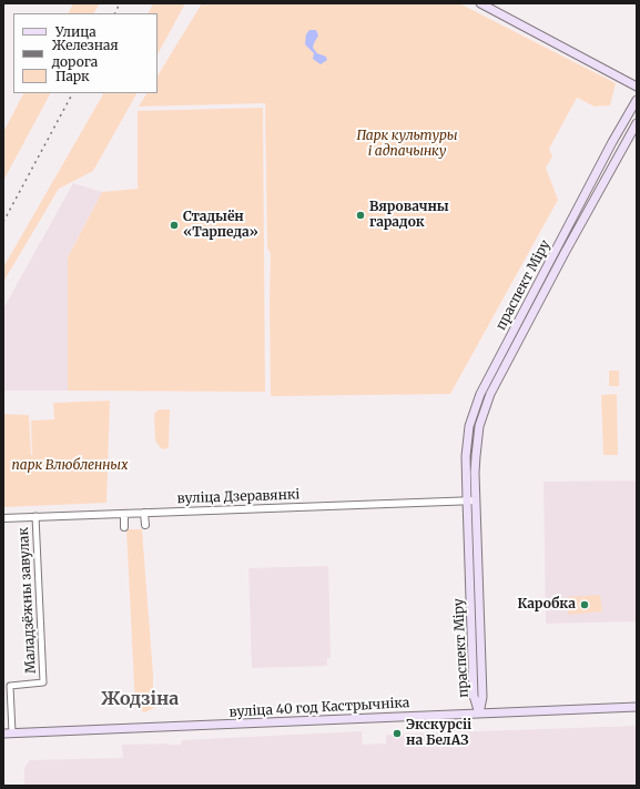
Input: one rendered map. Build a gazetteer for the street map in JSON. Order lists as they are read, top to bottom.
{
  "streets": {
    "main road": ["праспект Міру", "вуліца 40 год Кастрычніка"],
    "street": ["вуліца Дзеравянкі", "Маладзёжны завулак"]
  },
  "crossings": [
    ["праспект Міру", "вуліца Дзеравянкі"],
    ["праспект Міру", "вуліца 40 год Кастрычніка"],
    ["вуліца Дзеравянкі", "Маладзёжны завулак"],
    ["Маладзёжны завулак", "вуліца 40 год Кастрычніка"]
  ],
  "districts": ["Жодзіна"],
  "parks": ["Парк культуры і адпачынку", "парк Влюбленных"],
  "places": [
    "Вяровачны гарадок",
    "Стадыён «Тарпеда»",
    "Каробка",
    "Экскурсіі на БелАЗ"
  ],
  "legend": ["Улица", "Железная дорога", "Парк"]
}
